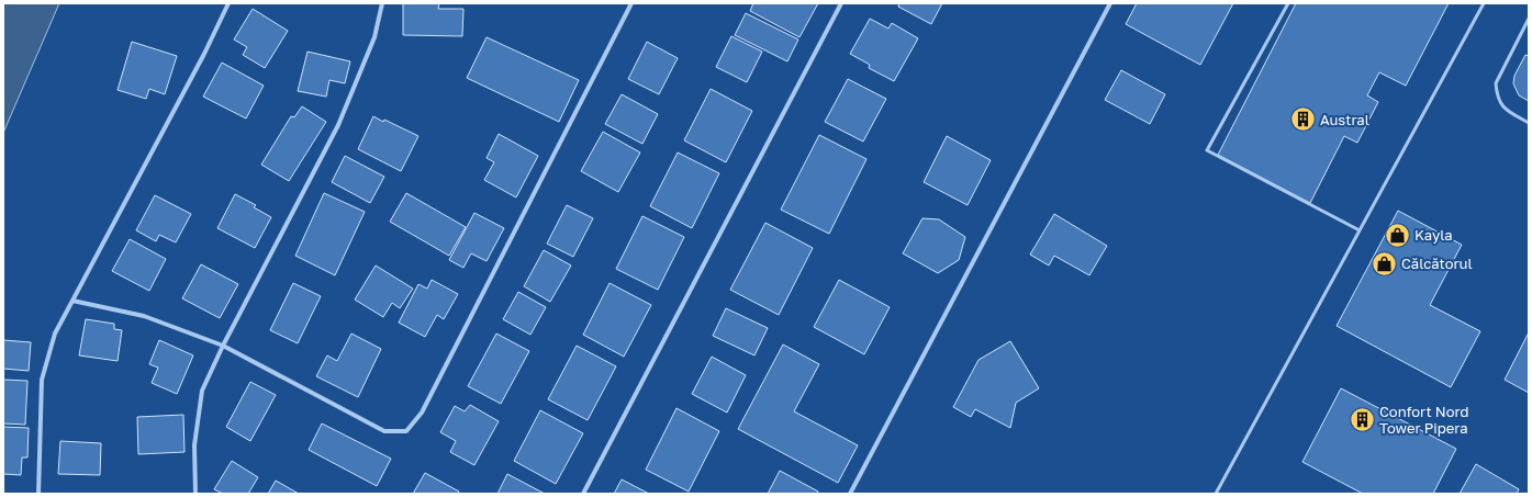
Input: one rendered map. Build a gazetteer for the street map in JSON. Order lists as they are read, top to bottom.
{
  "places": {
    "building": ["Austral", "Confort Nord Tower Pipera"],
    "shop": ["Kayla", "Călcătorul"]
  }
}
